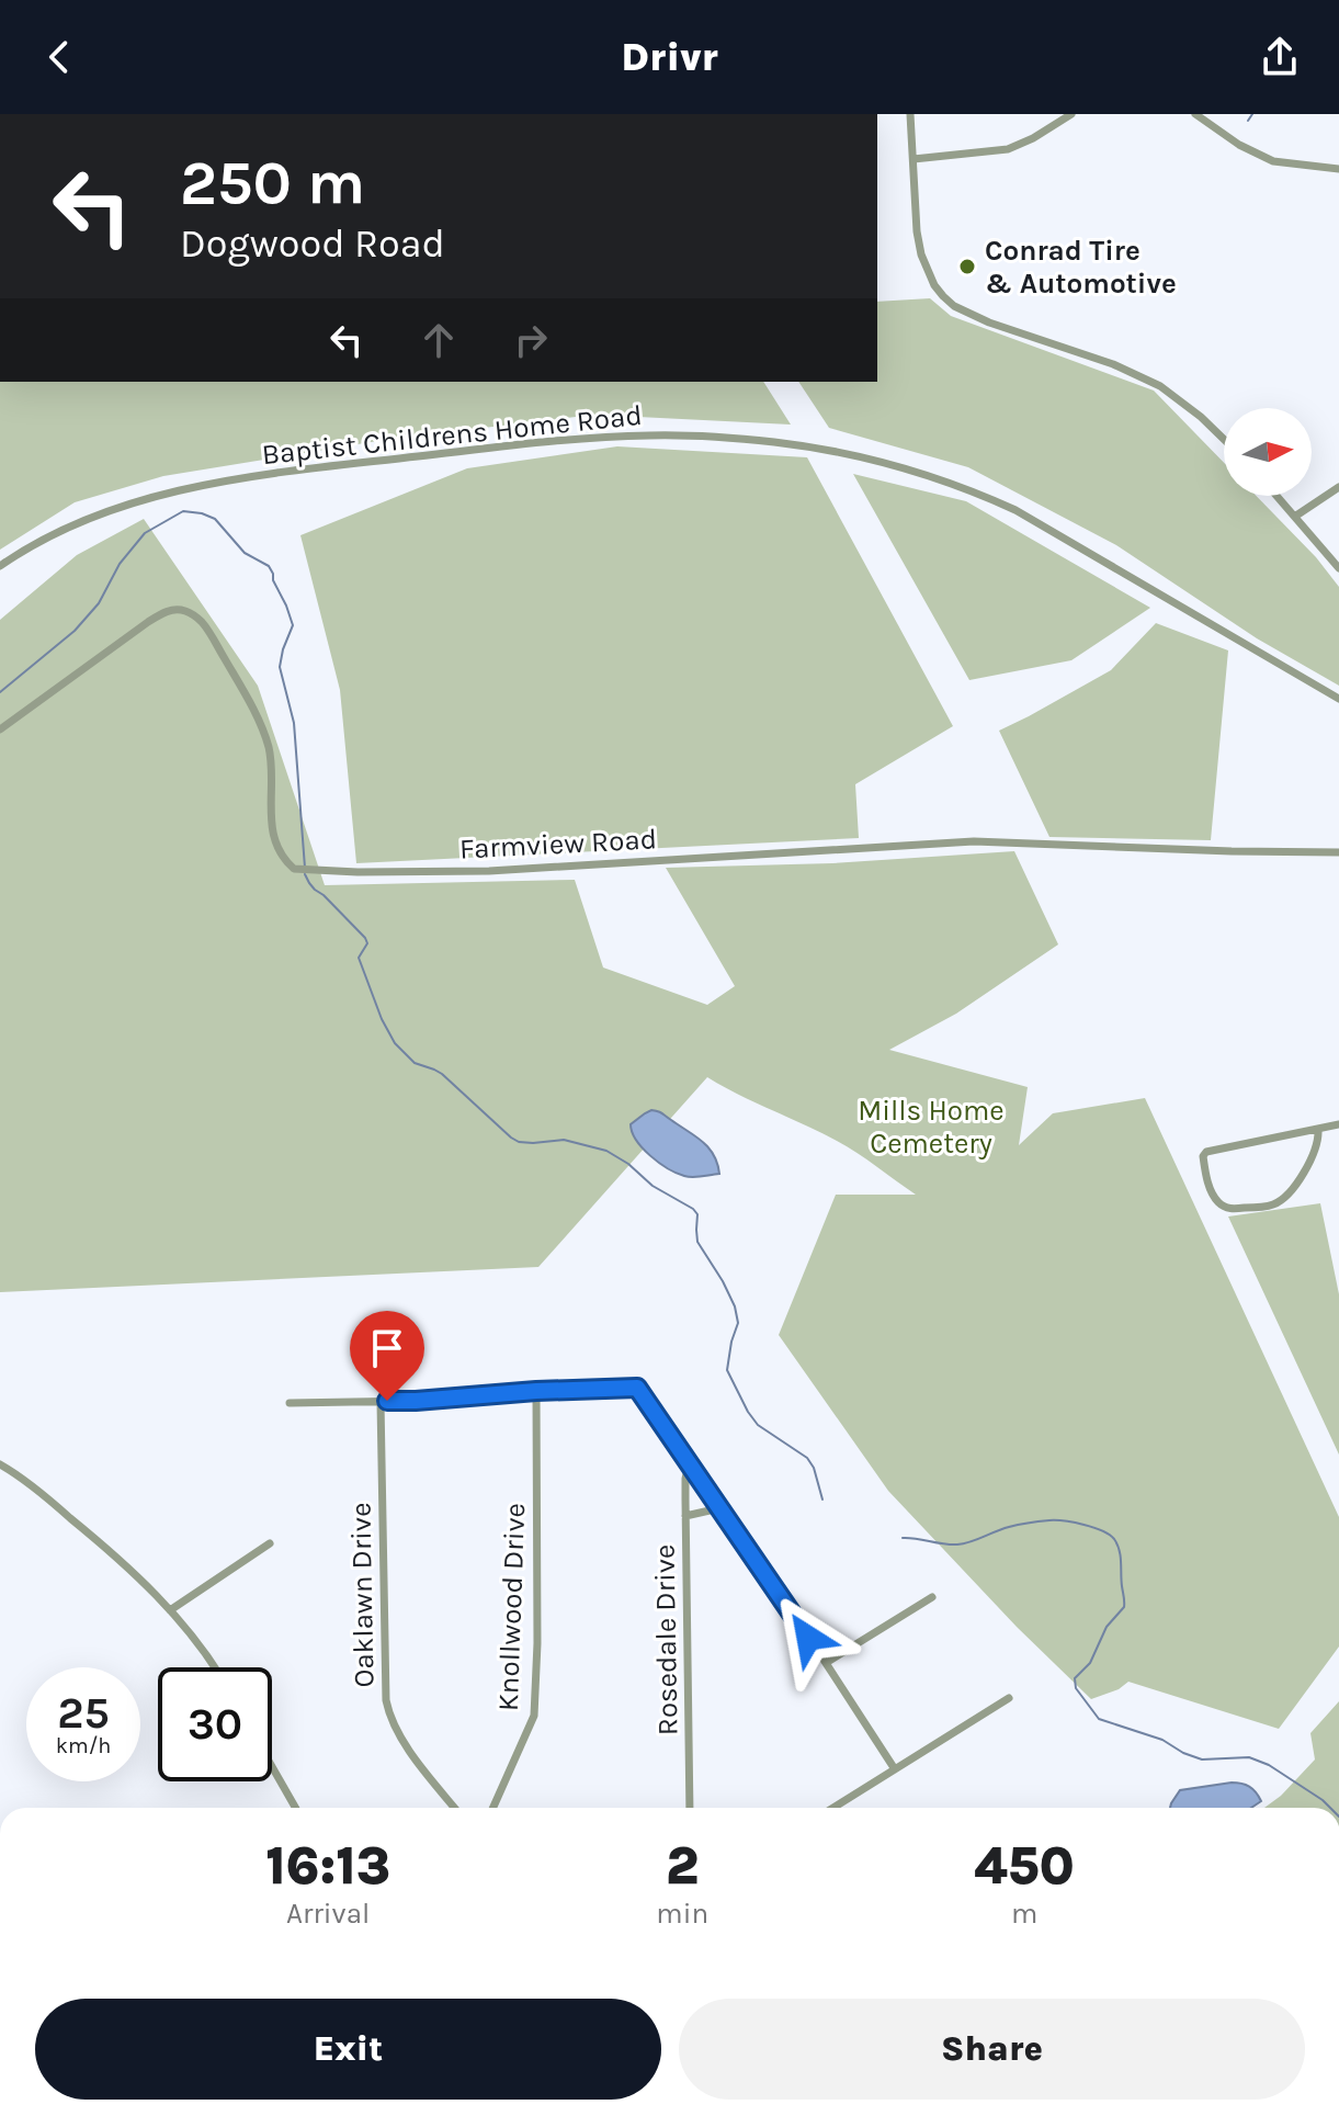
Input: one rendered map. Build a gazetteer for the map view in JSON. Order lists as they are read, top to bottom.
{
  "streets": {
    "street": [
      "Baptist Childrens Home Road",
      "Farmview Road",
      "Oaklawn Drive",
      "Knollwood Drive",
      "Rosedale Drive"
    ]
  },
  "parks": ["Mills Home Cemetery"],
  "places": ["Conrad Tire & Automotive"],
  "north": "right",
  "page": {
    "header": "Drivr",
    "turn": ["250 m", "Dogwood Road"],
    "speed": "25 km/h",
    "limit": "30",
    "eta": [
      "16:13",
      "Arrival",
      "2",
      "min",
      "450",
      "m"
    ],
    "buttons": ["Exit", "Share"]
  }
}
